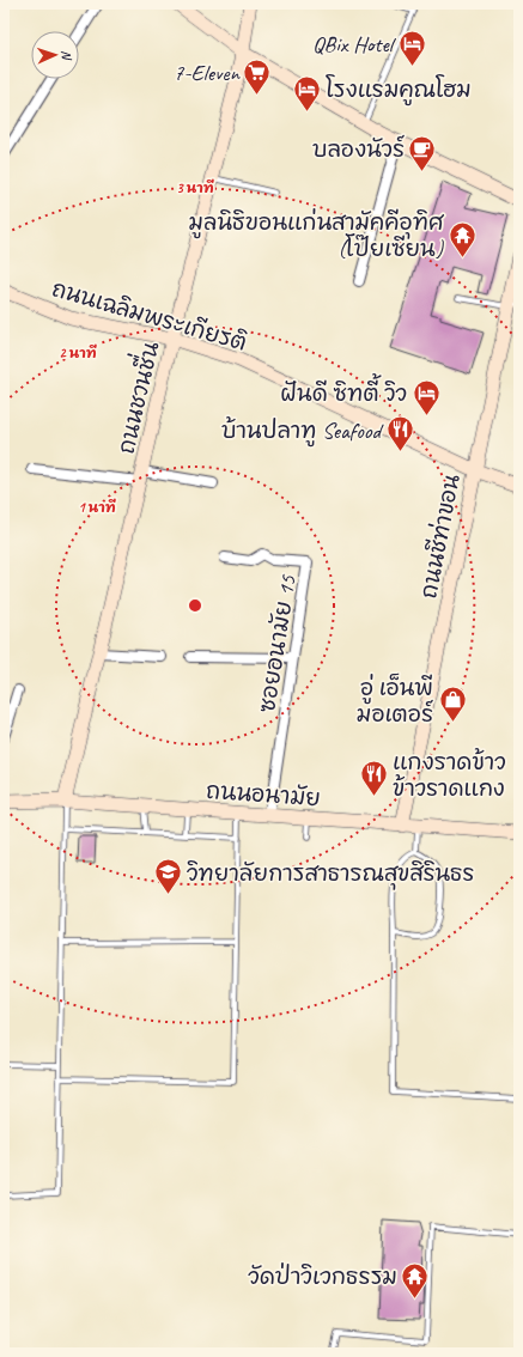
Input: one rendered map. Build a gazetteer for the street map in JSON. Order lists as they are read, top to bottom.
{
  "streets": {
    "street": [
      "ถนนเฉลิมพระเกียรติ",
      "ถนนชวนชื่น",
      "ถนนชีท่าขอน",
      "ซอยอนามัย 15",
      "ถนนอนามัย"
    ]
  },
  "crossings": [
    ["ถนนเฉลิมพระเกียรติ", "ถนนชวนชื่น"],
    ["ถนนเฉลิมพระเกียรติ", "ถนนชีท่าขอน"],
    ["ถนนชวนชื่น", "ถนนอนามัย"],
    ["ถนนชีท่าขอน", "ถนนอนามัย"],
    ["ซอยอนามัย 15", "ถนนอนามัย"]
  ],
  "places": {
    "hotel": ["QBix Hotel", "โรงแรมคูณโฮม", "ฝันดี ซิทตี้ วิว"],
    "supermarket": ["7-Eleven"],
    "cafe": ["บลองนัวร์"],
    "temple": ["มูลนิธิขอนแก่นสามัคคีอุทิศ (โป๊ยเซียน)", "วัดป่าวิเวกธรรม"],
    "restaurant": ["บ้านปลาทู Seafood", "แกงราดข้าว ข้าวราดแกง"],
    "shop": ["อู่ เอ็นพี มอเตอร์"],
    "school or university": ["วิทยาลัยการสาธารณสุขสิรินธร"]
  },
  "north": "right",
  "rings": ["3 นาที", "2 นาที", "1 นาที"]
}
